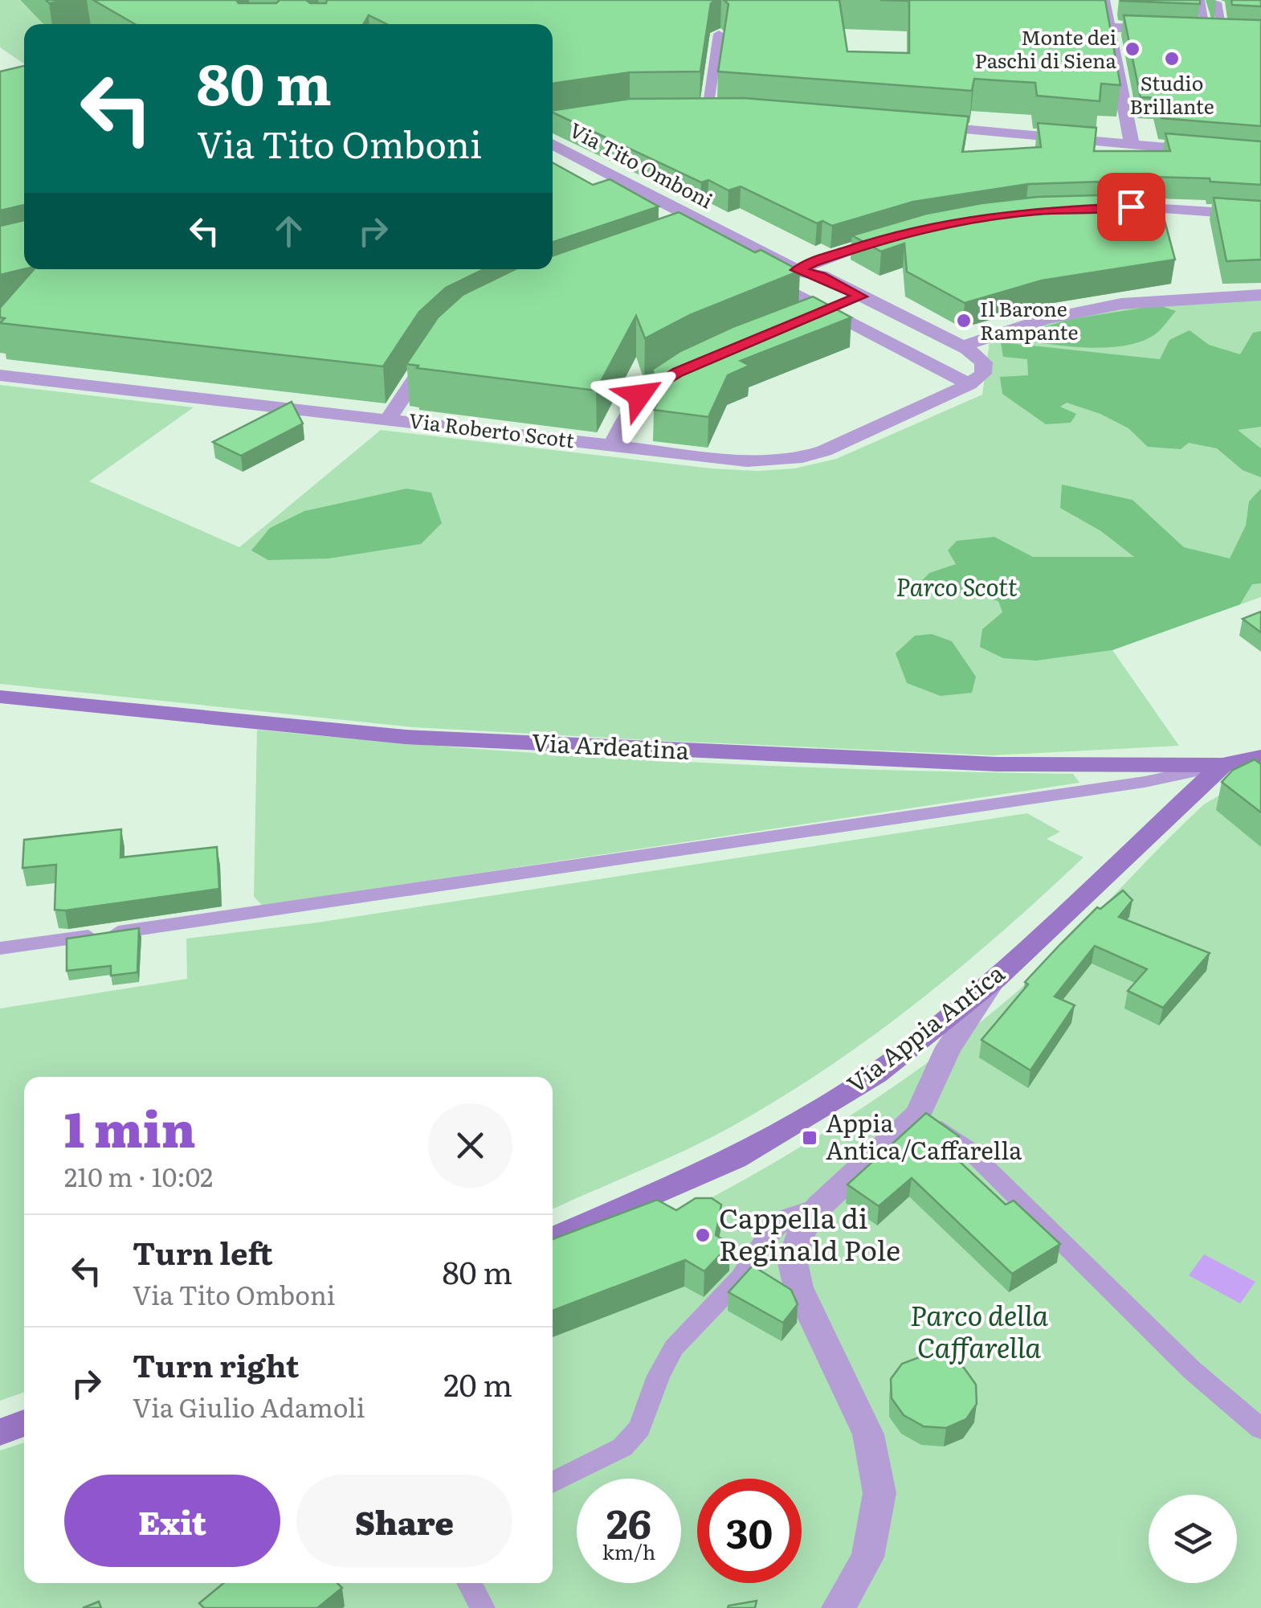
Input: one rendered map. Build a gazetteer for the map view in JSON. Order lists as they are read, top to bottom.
{
  "streets": {
    "street": [
      "Via Tito Omboni",
      "Via Roberto Scott",
      "Via Ardeatina",
      "Via Appia Antica"
    ]
  },
  "crossings": [
    ["Via Ardeatina", "Via Appia Antica"]
  ],
  "parks": ["Parco Scott", "Parco della Caffarella"],
  "places": {
    "other": [
      "Monte dei Paschi di Siena",
      "Studio Brillante",
      "Il Barone Rampante",
      "Cappella di Reginald Pole"
    ],
    "transit": ["Appia Antica/Caffarella"]
  },
  "page": {
    "turn": ["80 m", "Via Tito Omboni"],
    "heading": ["1 min", "210 m · 10:02"],
    "list": [
      {
        "name": "Turn left",
        "note": "Via Tito Omboni",
        "value": "80 m"
      },
      {
        "name": "Turn right",
        "note": "Via Giulio Adamoli",
        "value": "20 m"
      }
    ],
    "buttons": ["Exit", "Share"],
    "speed": "26 km/h",
    "limit": "30"
  }
}
